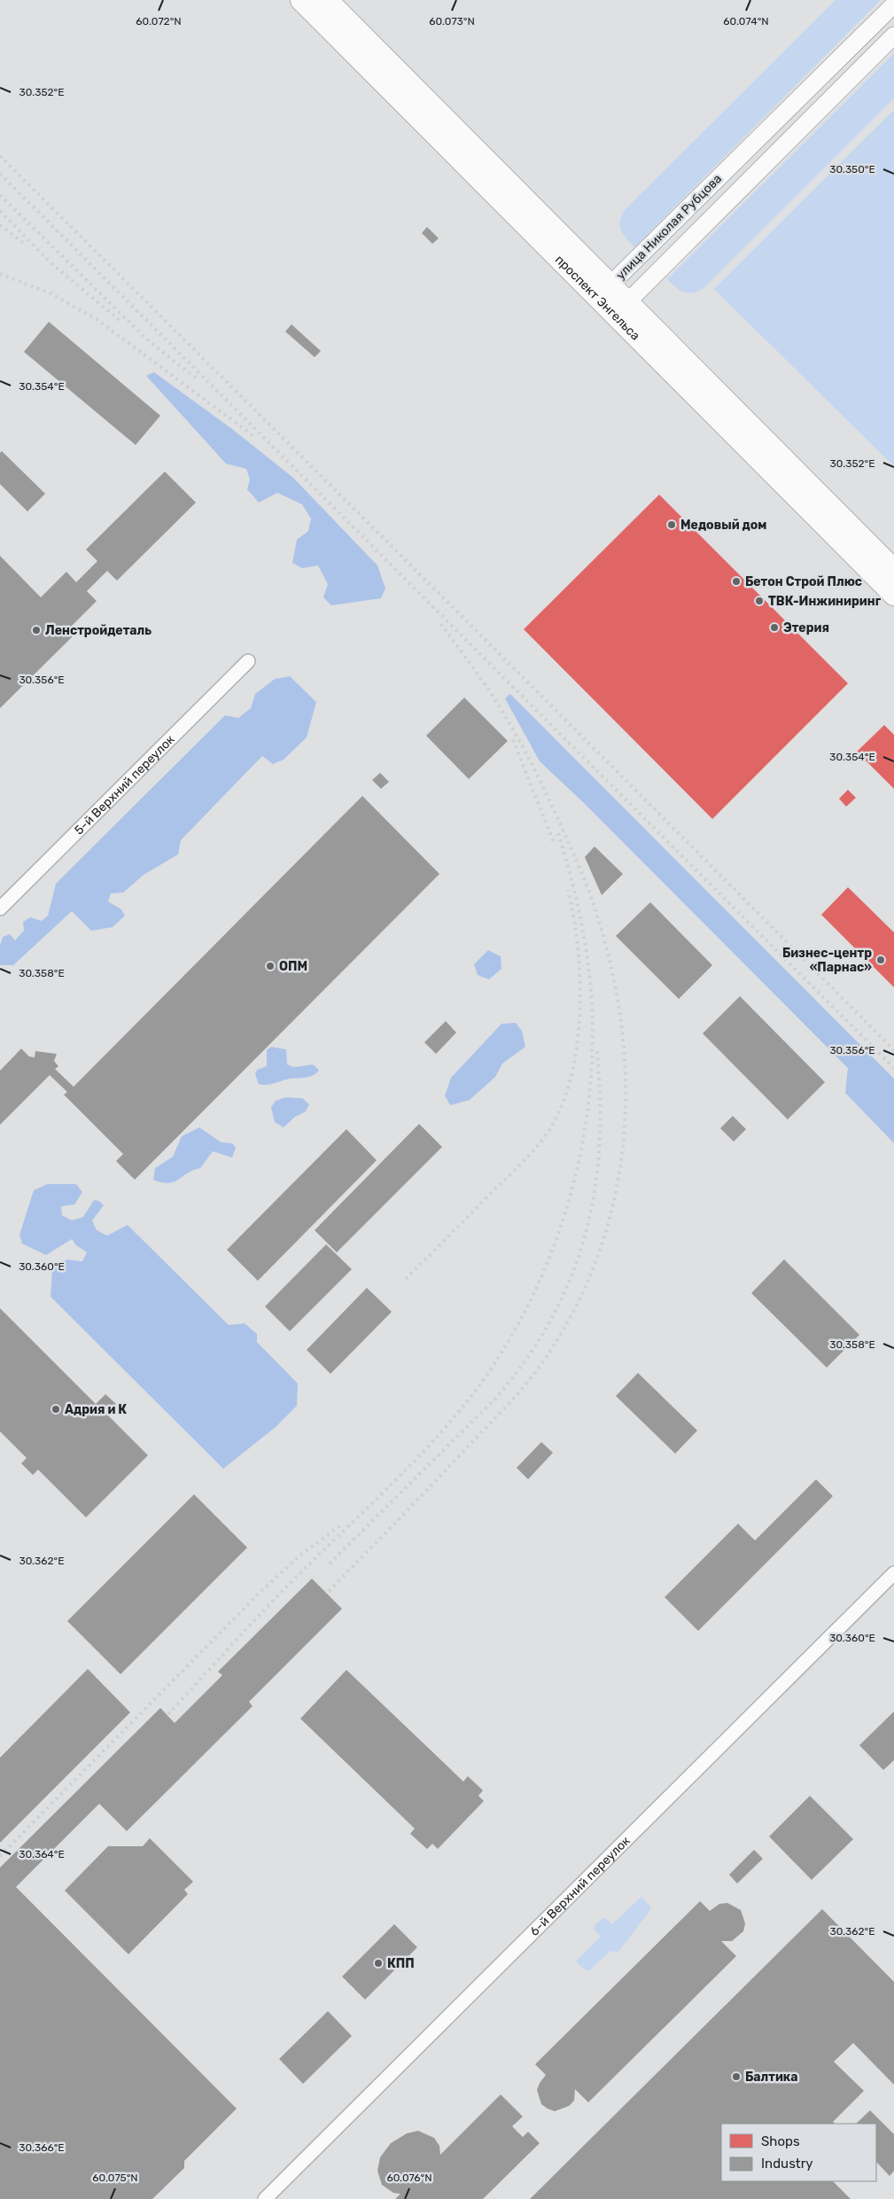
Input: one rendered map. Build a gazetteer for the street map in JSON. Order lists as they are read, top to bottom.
{
  "streets": {
    "main road": ["проспект Энгельса"],
    "street": ["улица Николая Рубцова", "5-й Верхний переулок", "6-й Верхний переулок"]
  },
  "crossings": [
    ["улица Николая Рубцова", "проспект Энгельса"]
  ],
  "places": [
    "Медовый дом",
    "Бетон Строй Плюс",
    "ТВК-Инжиниринг",
    "Этерия",
    "Ленстройдеталь",
    "Бизнес-центр «Парнас»",
    "ОПМ",
    "Адрия и К",
    "КПП",
    "Балтика"
  ],
  "legend": ["Shops", "Industry"],
  "coordinates": [
    "60.072°N",
    "60.073°N",
    "60.074°N",
    "30.352°E",
    "30.350°E",
    "30.354°E",
    "30.356°E",
    "30.358°E",
    "30.360°E",
    "30.362°E",
    "30.364°E",
    "30.366°E",
    "60.075°N",
    "60.076°N"
  ]
}
